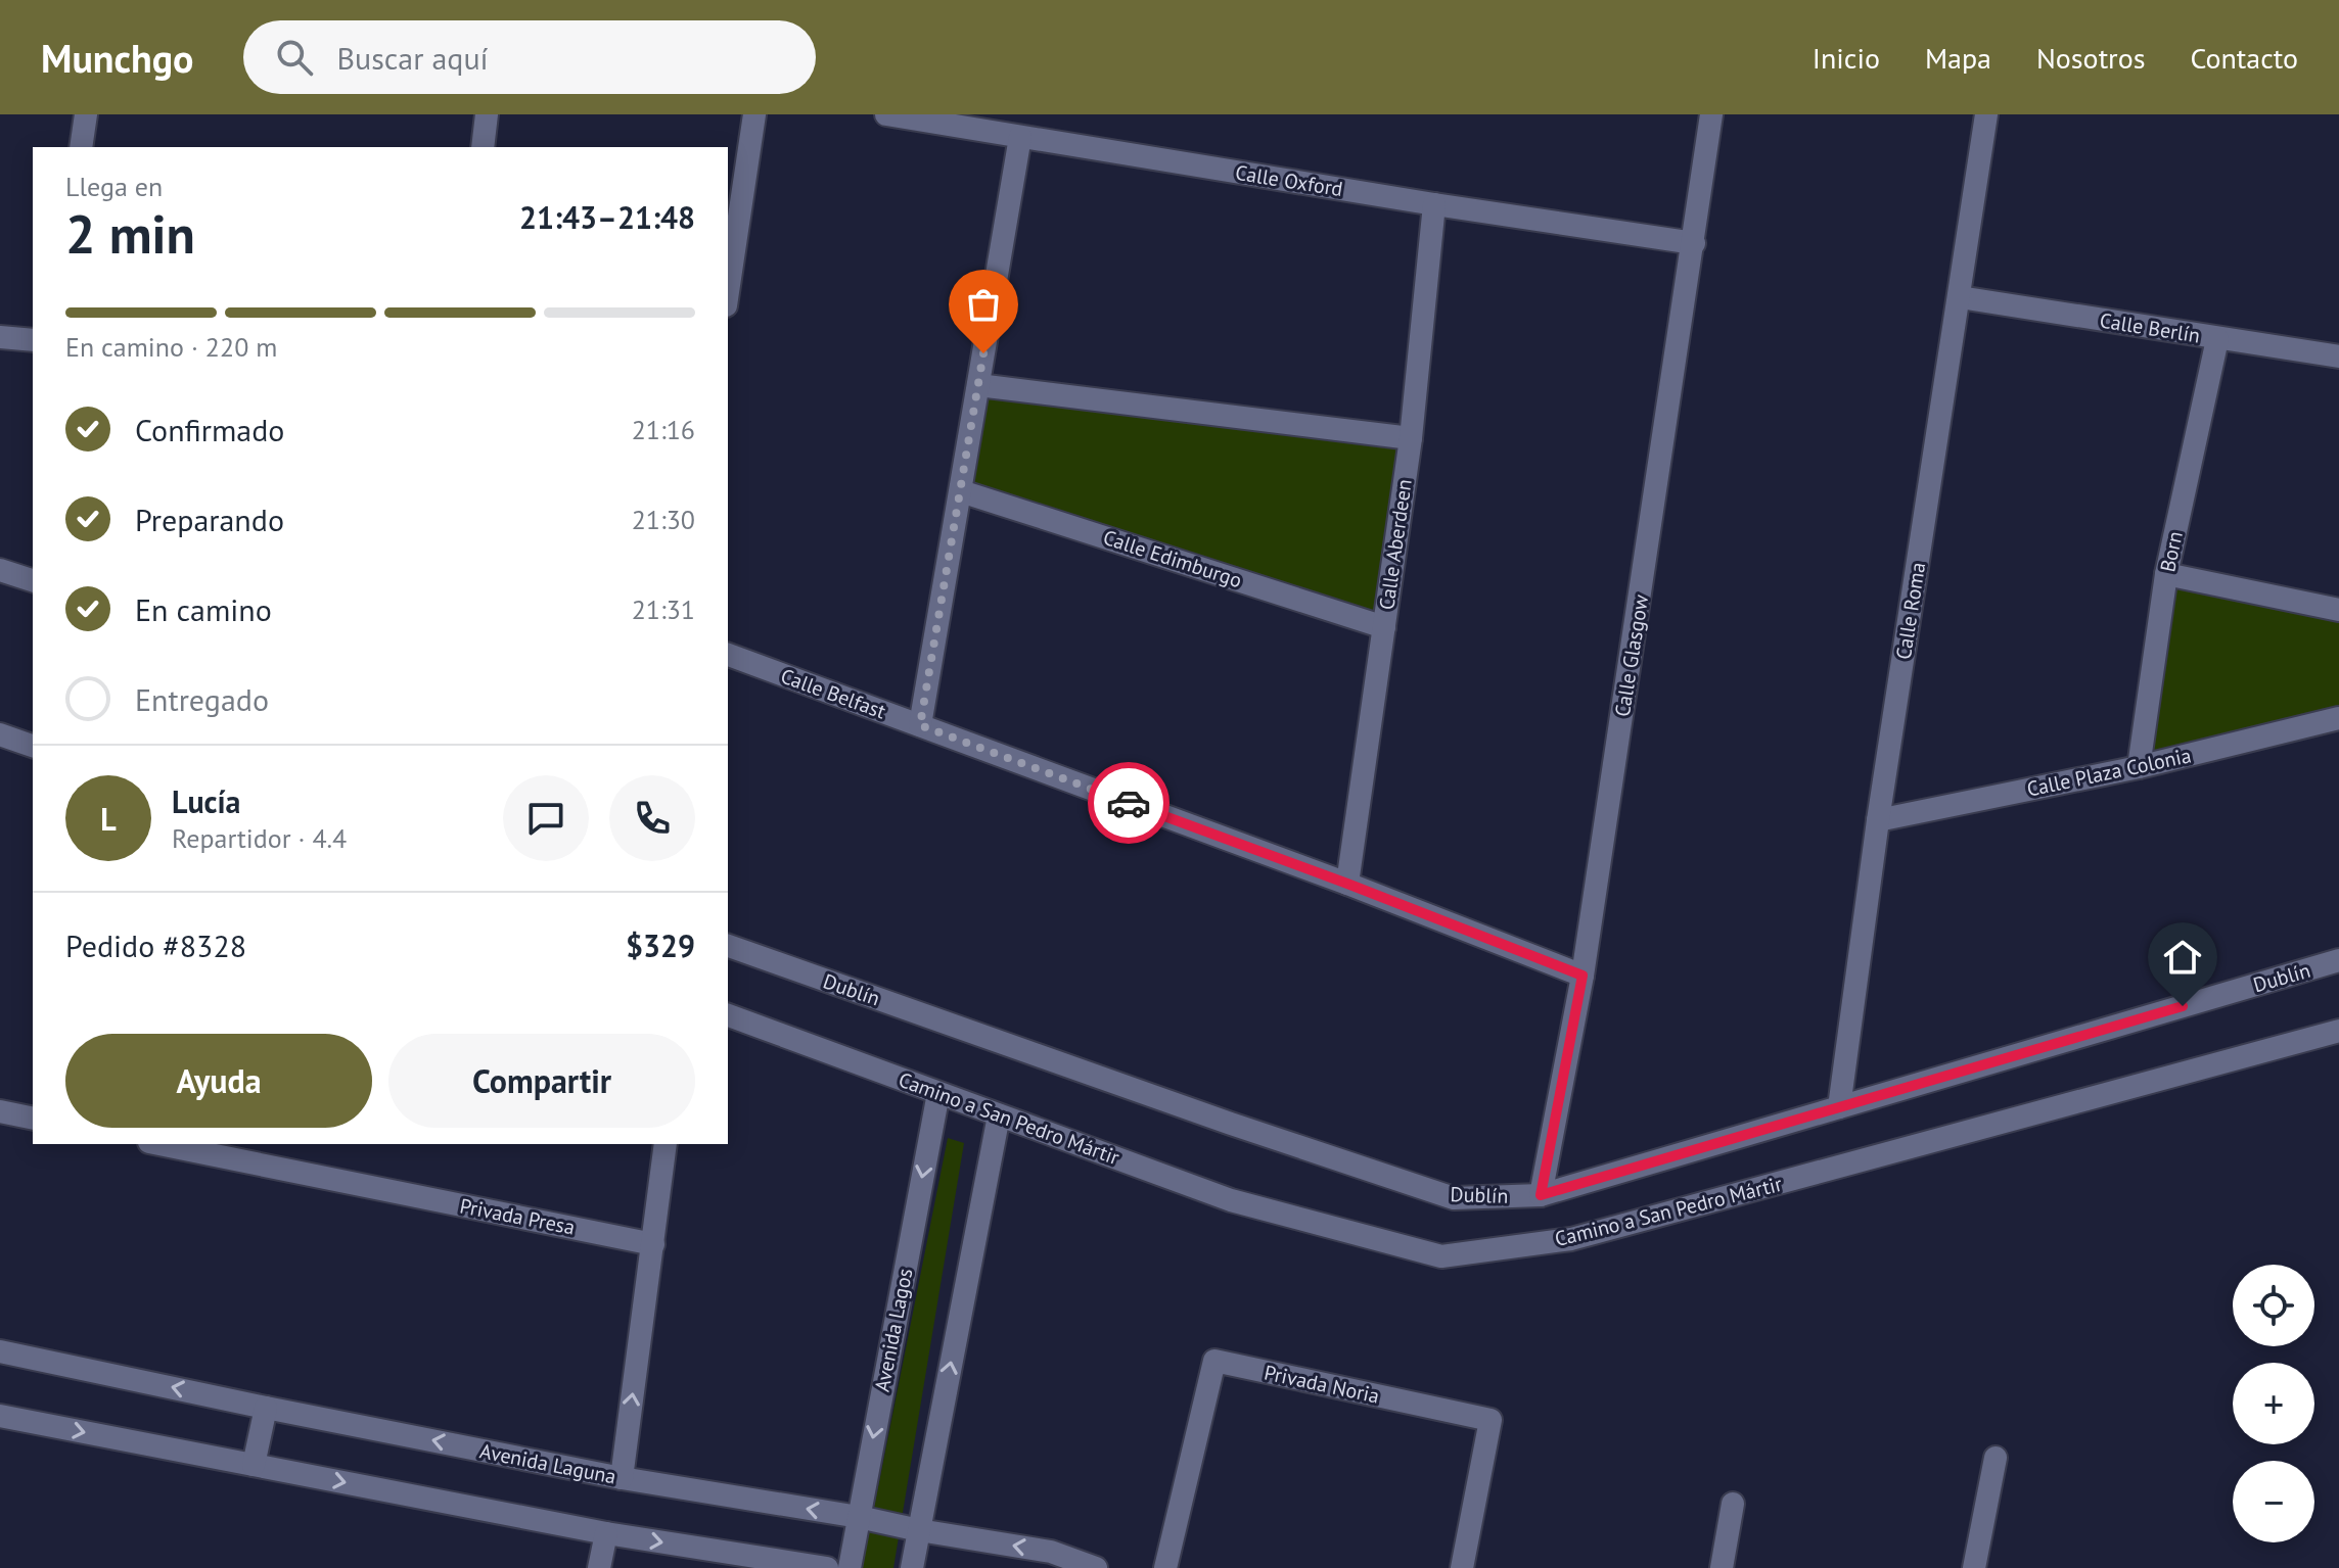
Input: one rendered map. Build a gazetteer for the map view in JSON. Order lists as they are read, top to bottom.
{
  "streets": {
    "street": [
      "Calle Oxford",
      "Calle Berlín",
      "Calle Aberdeen",
      "Born",
      "Calle Edimburgo",
      "Calle Roma",
      "Calle Glasgow",
      "Calle Belfast",
      "Calle Plaza Colonia",
      "Dublín",
      "Camino a San Pedro Mártir",
      "Privada Presa",
      "Avenida Lagos",
      "Privada Noria",
      "Avenida Laguna"
    ]
  },
  "crossings": [
    ["Calle Oxford", "Calle Aberdeen"],
    ["Calle Oxford", "Calle Glasgow"],
    ["Calle Berlín", "Born"],
    ["Calle Berlín", "Calle Roma"],
    ["Calle Aberdeen", "Calle Edimburgo"],
    ["Calle Aberdeen", "Calle Belfast"],
    ["Born", "Calle Plaza Colonia"],
    ["Calle Roma", "Calle Plaza Colonia"],
    ["Calle Roma", "Dublín"],
    ["Calle Glasgow", "Calle Belfast"],
    ["Calle Glasgow", "Dublín"],
    ["Camino a San Pedro Mártir", "Avenida Lagos"],
    ["Avenida Lagos", "Avenida Laguna"]
  ],
  "page": {
    "header": "Munchgo",
    "search": "Buscar aquí",
    "nav": [
      "Inicio",
      "Mapa",
      "Nosotros",
      "Contacto"
    ],
    "heading": ["2 min", "Llega en", "21:43–21:48"],
    "panel": [
      "Lucía",
      "Repartidor · 4.4",
      "Pedido #8328",
      "$329"
    ],
    "bar": "En camino · 220 m",
    "list": [
      ["Confirmado", "21:16"],
      ["Preparando", "21:30"],
      ["En camino", "21:31"],
      "Entregado"
    ],
    "round": "L",
    "buttons": ["Ayuda", "Compartir"],
    "map_buttons": ["+", "−"]
  }
}
